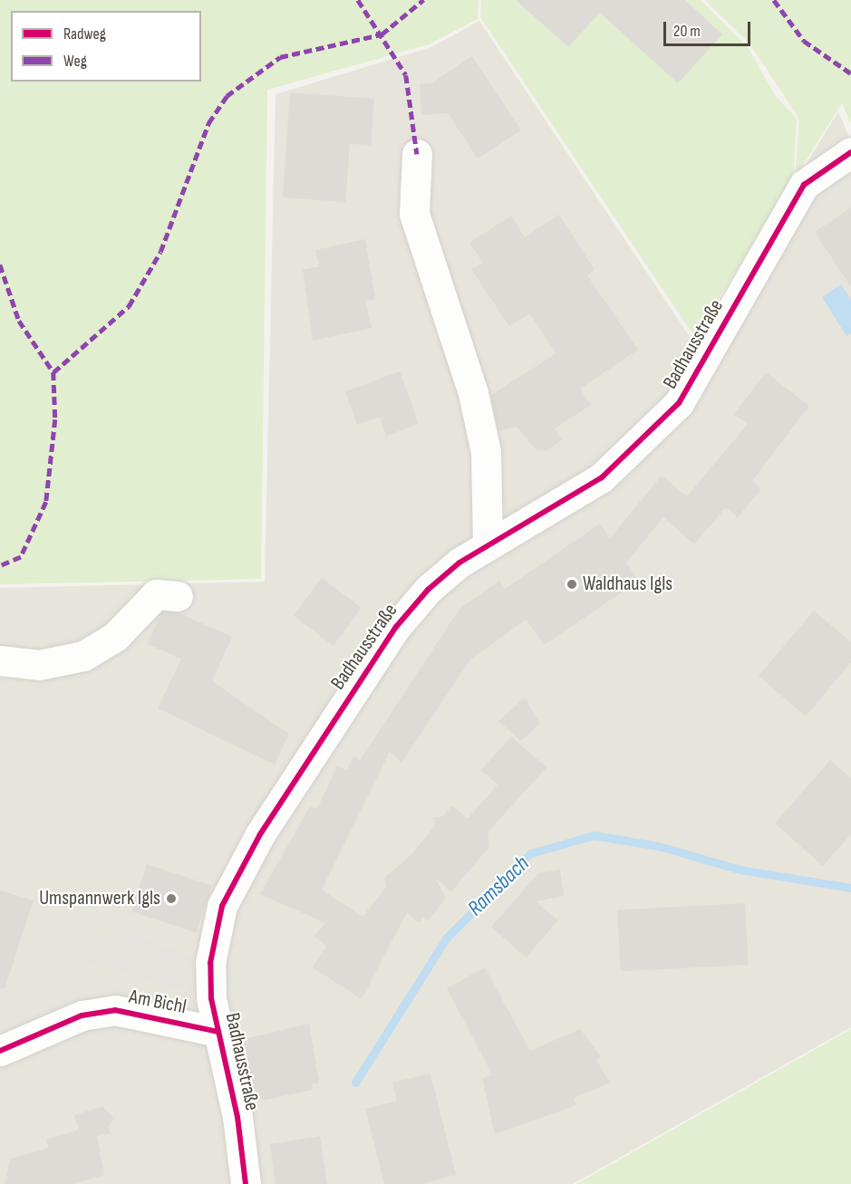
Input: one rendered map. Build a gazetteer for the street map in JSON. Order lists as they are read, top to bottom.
{
  "streets": {
    "street": ["Badhausstraße", "Am Bichl"]
  },
  "crossings": [
    ["Badhausstraße", "Am Bichl"]
  ],
  "water": ["Ramsbach"],
  "places": ["Waldhaus Igls", "Umspannwerk Igls"],
  "legend": ["Radweg", "Weg"],
  "scale_bar": "20 m"
}
